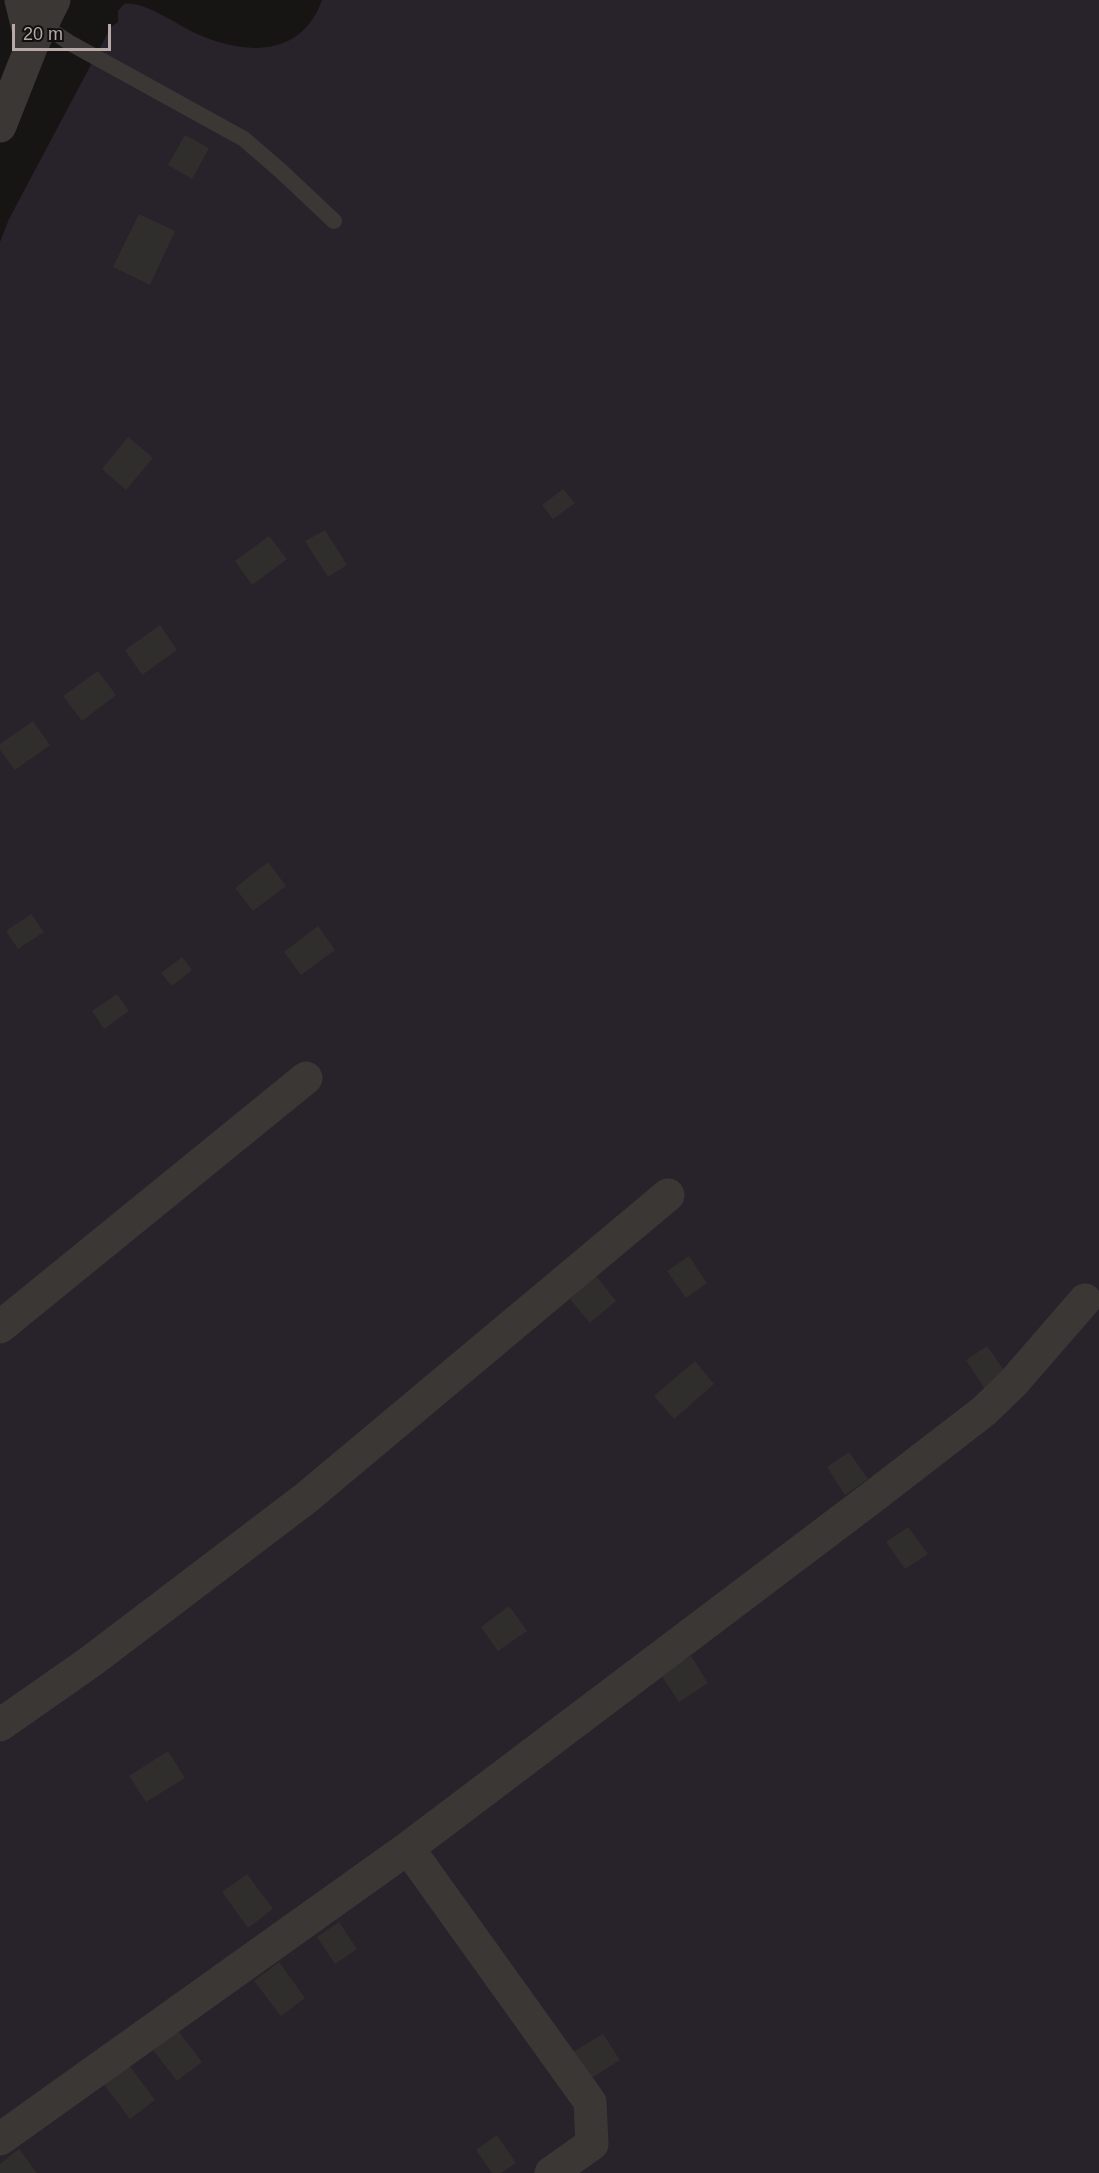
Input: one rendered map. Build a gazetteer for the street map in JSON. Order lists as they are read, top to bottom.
{
  "scale_bar": "20 m"
}
